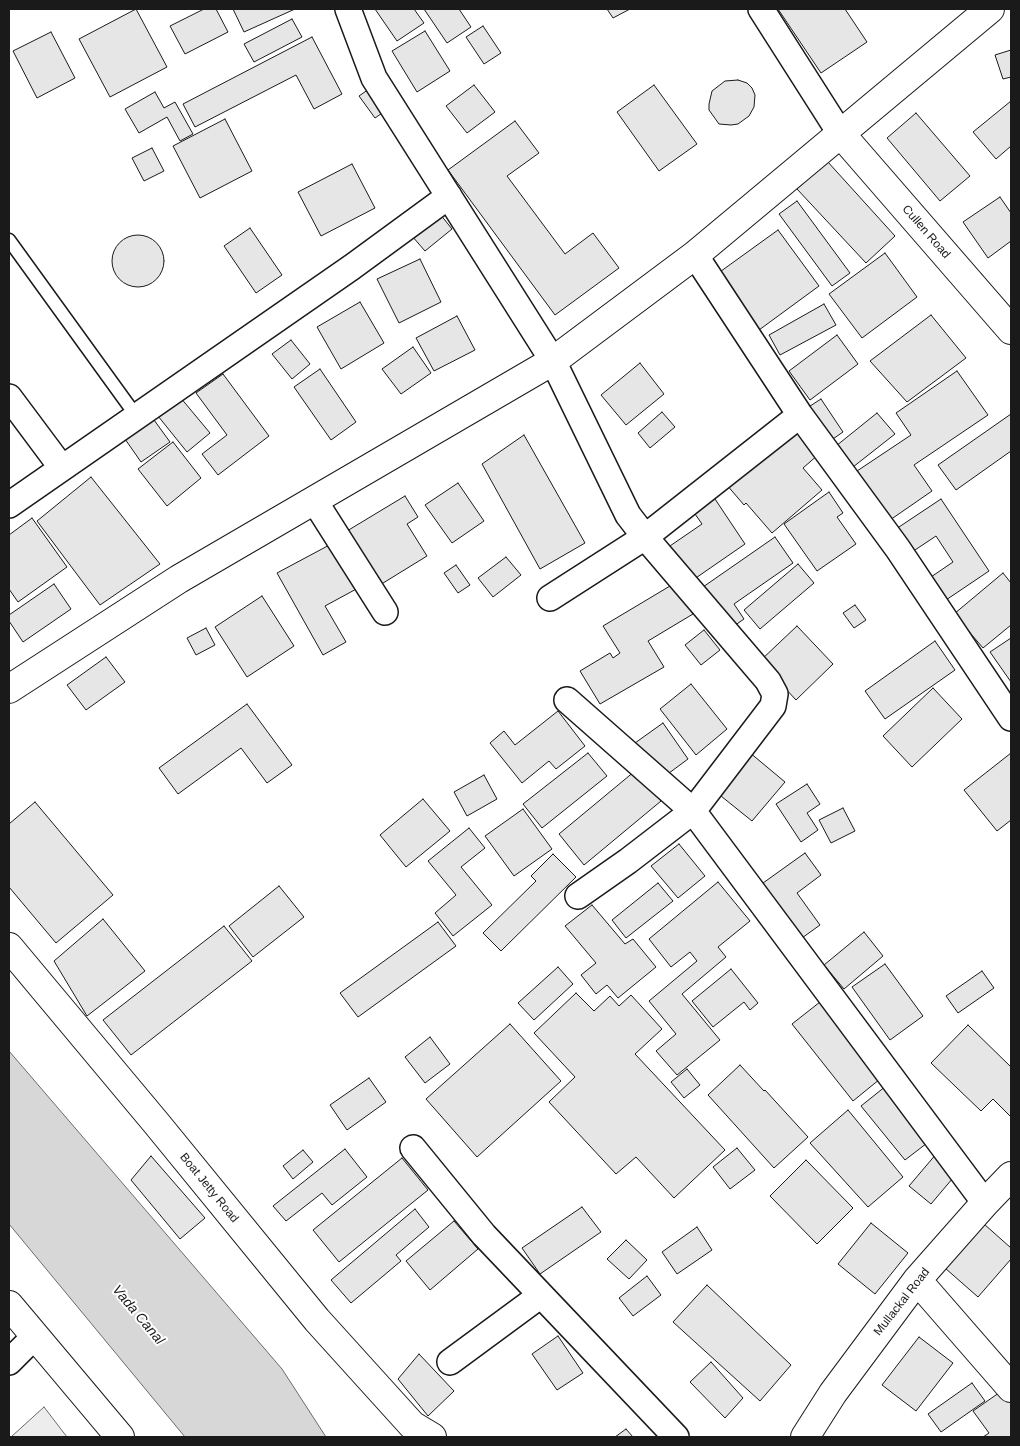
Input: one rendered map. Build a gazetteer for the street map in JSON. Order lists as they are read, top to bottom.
{
  "streets": {
    "main road": ["Cullen Road", "Boat Jetty Road", "Mullackal Road"]
  },
  "water": ["Vada Canal"]
}
